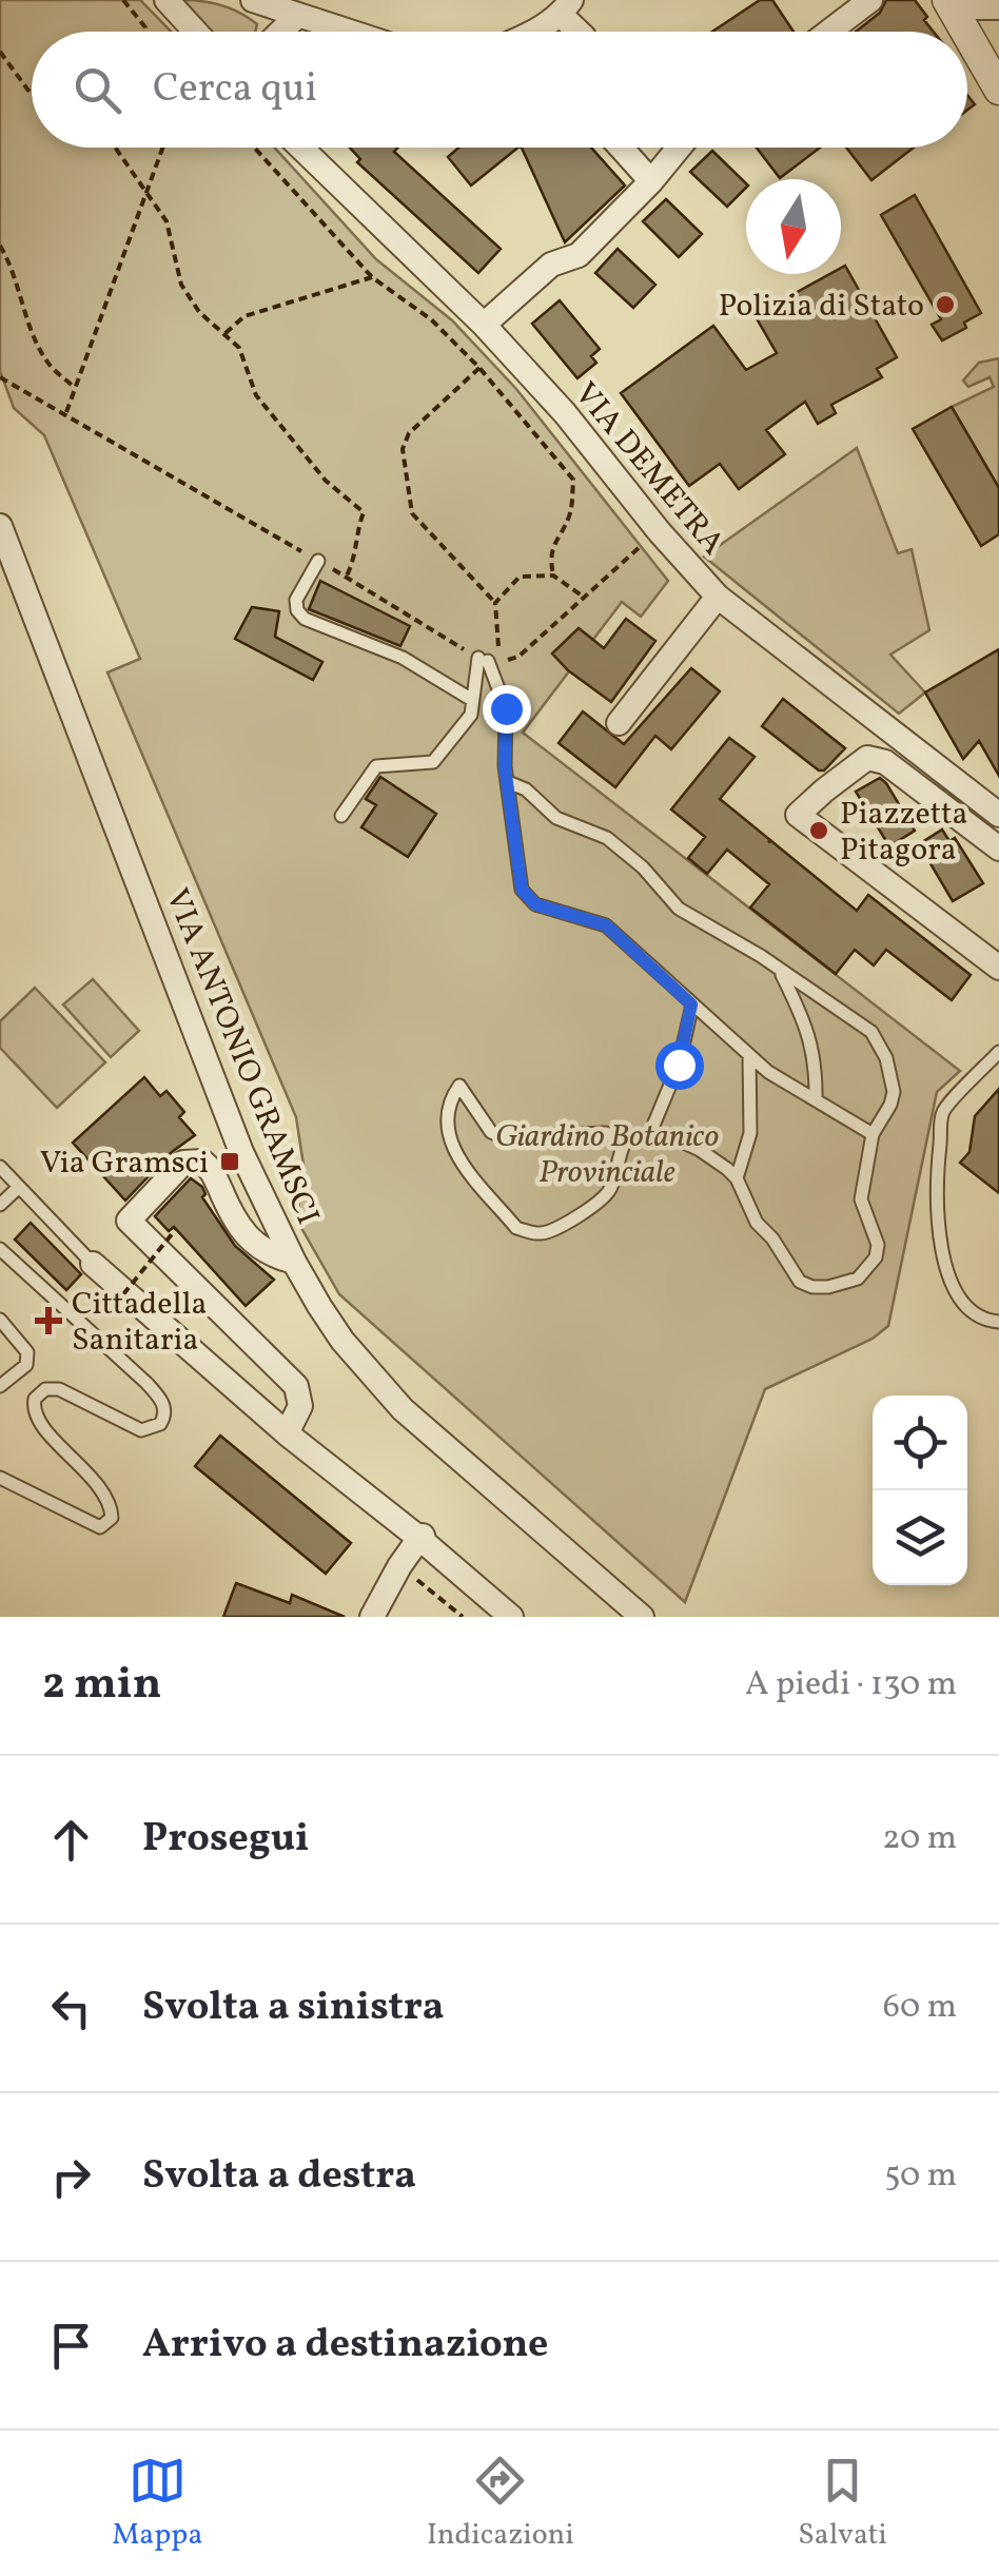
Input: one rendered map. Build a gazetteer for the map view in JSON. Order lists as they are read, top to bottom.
{
  "streets": {
    "street": ["VIA DEMETRA", "VIA ANTONIO GRAMSCI"]
  },
  "parks": ["Giardino Botanico Provinciale"],
  "places": {
    "other": ["Polizia di Stato", "Piazzetta Pitagora"],
    "transit": ["Via Gramsci"],
    "health": ["Cittadella Sanitaria"]
  },
  "north": "bottom",
  "page": {
    "search": "Cerca qui",
    "heading": ["2 min", "A piedi · 130 m"],
    "list": [
      ["Prosegui", "20 m"],
      ["Svolta a sinistra", "60 m"],
      ["Svolta a destra", "50 m"],
      "Arrivo a destinazione"
    ],
    "nav": ["Mappa", "Indicazioni", "Salvati"]
  }
}
